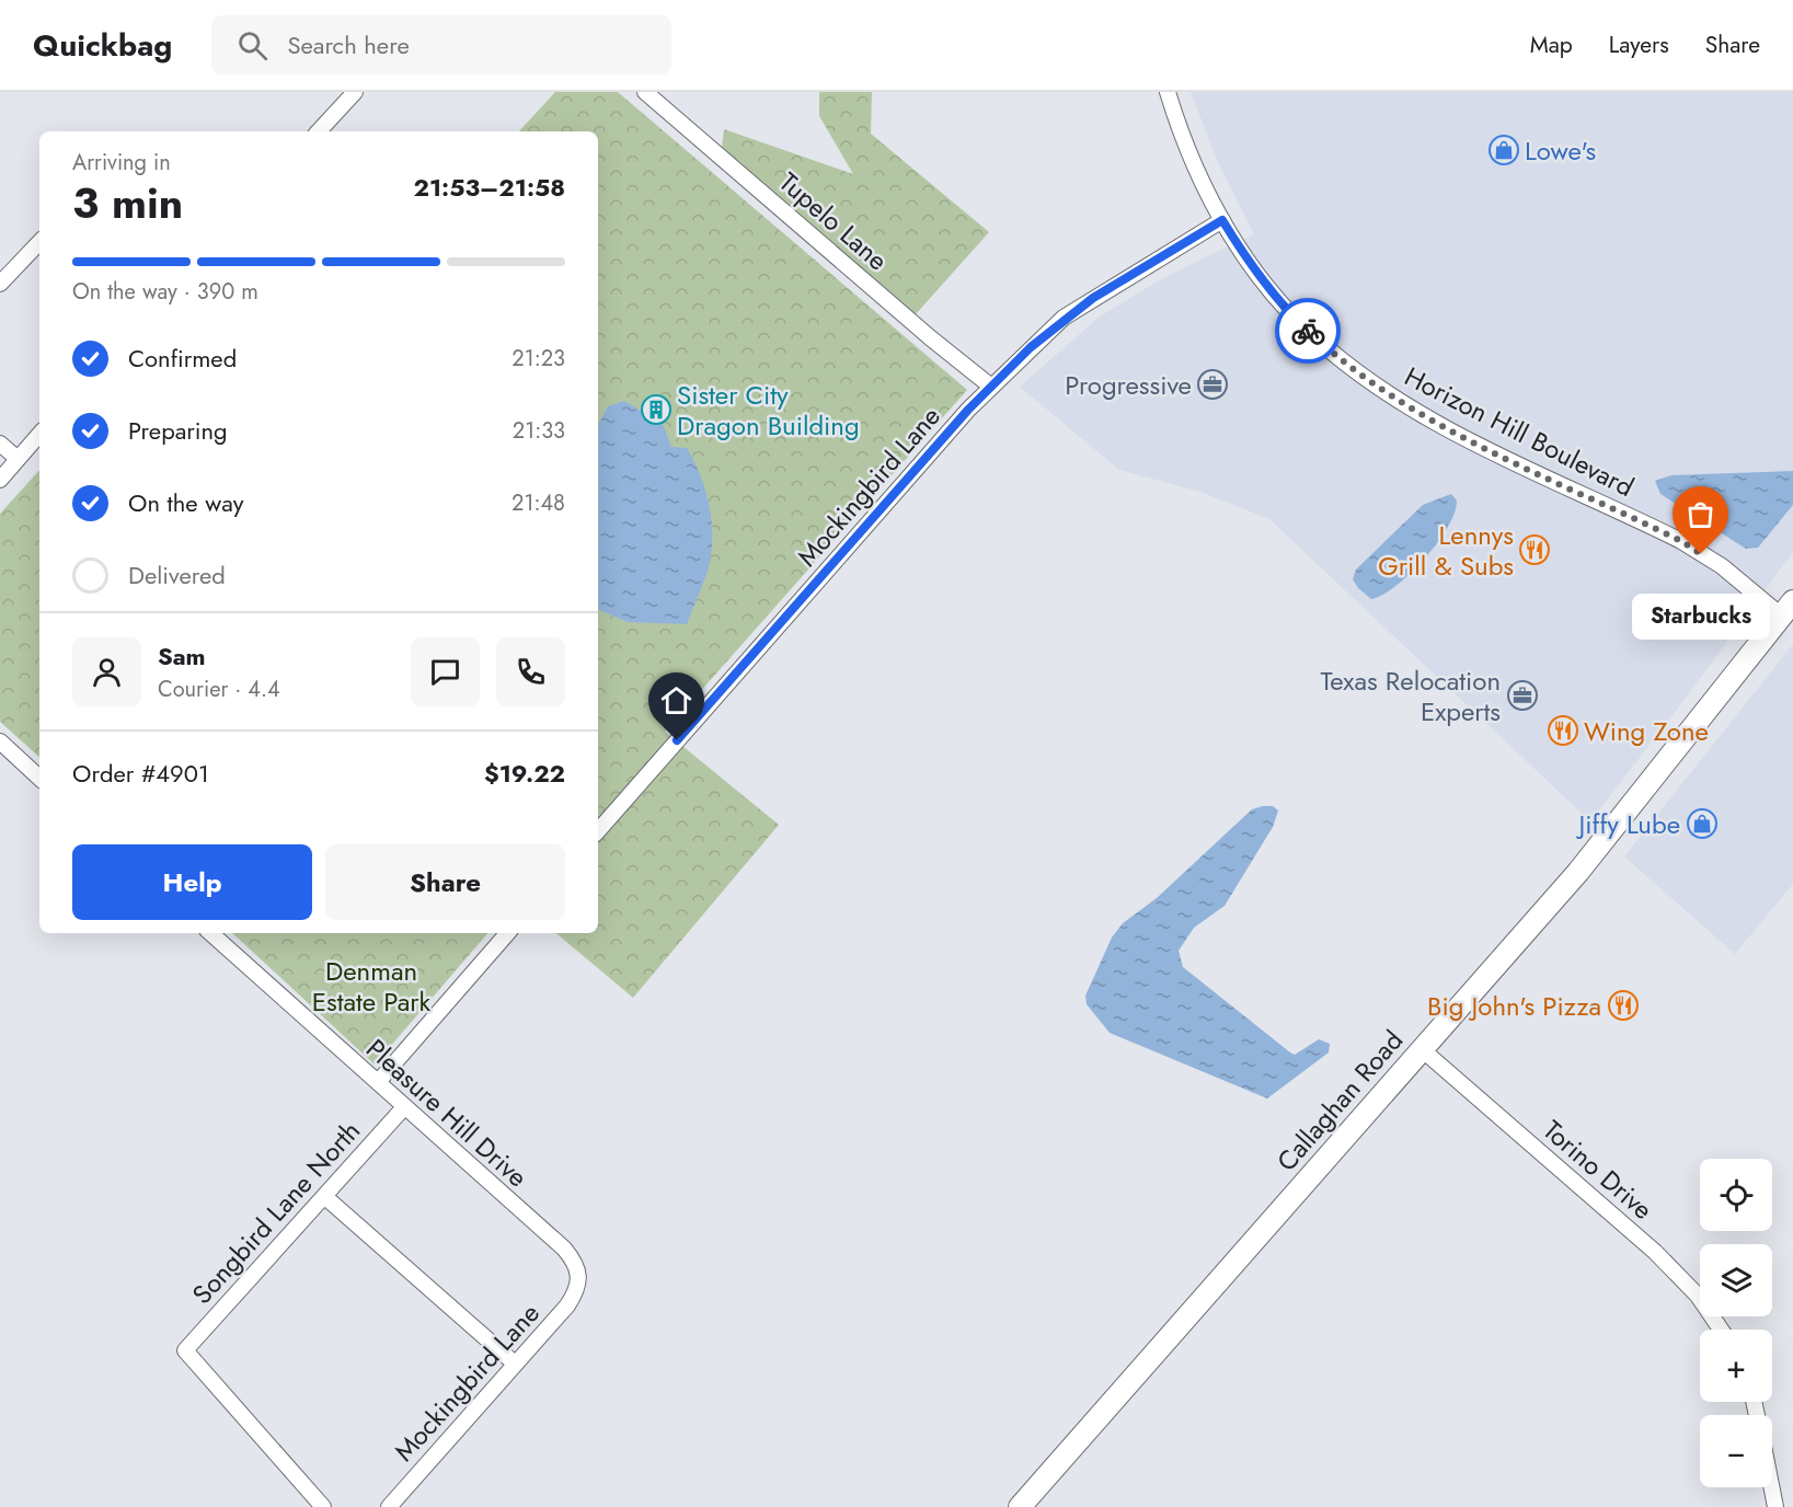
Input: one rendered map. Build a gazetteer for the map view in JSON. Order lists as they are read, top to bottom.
{
  "streets": {
    "main road": ["Callaghan Road"],
    "street": [
      "Tupelo Lane",
      "Horizon Hill Boulevard",
      "Mockingbird Lane",
      "Pleasure Hill Drive",
      "Torino Drive",
      "Songbird Lane North"
    ]
  },
  "crossings": [
    ["Tupelo Lane", "Mockingbird Lane"],
    ["Horizon Hill Boulevard", "Mockingbird Lane"],
    ["Horizon Hill Boulevard", "Callaghan Road"],
    ["Mockingbird Lane", "Pleasure Hill Drive"],
    ["Callaghan Road", "Torino Drive"],
    ["Pleasure Hill Drive", "Songbird Lane North"]
  ],
  "parks": ["Denman Estate Park"],
  "places": {
    "shop": ["Lowe's", "Jiffy Lube"],
    "office": ["Progressive", "Texas Relocation Experts"],
    "building": ["Sister City Dragon Building"],
    "restaurant": ["Lennys Grill & Subs", "Wing Zone", "Big John's Pizza"],
    "other": ["Starbucks"]
  },
  "page": {
    "header": "Quickbag",
    "search": "Search here",
    "nav": ["Map", "Layers", "Share"],
    "heading": ["3 min", "Arriving in", "21:53–21:58"],
    "panel": [
      "Sam",
      "Courier · 4.4",
      "Order #4901",
      "$19.22"
    ],
    "bar": "On the way · 390 m",
    "list": [
      ["Confirmed", "21:23"],
      ["Preparing", "21:33"],
      ["On the way", "21:48"],
      "Delivered"
    ],
    "bubble": "Starbucks",
    "buttons": ["Help", "Share"],
    "map_buttons": ["+", "−"]
  }
}
